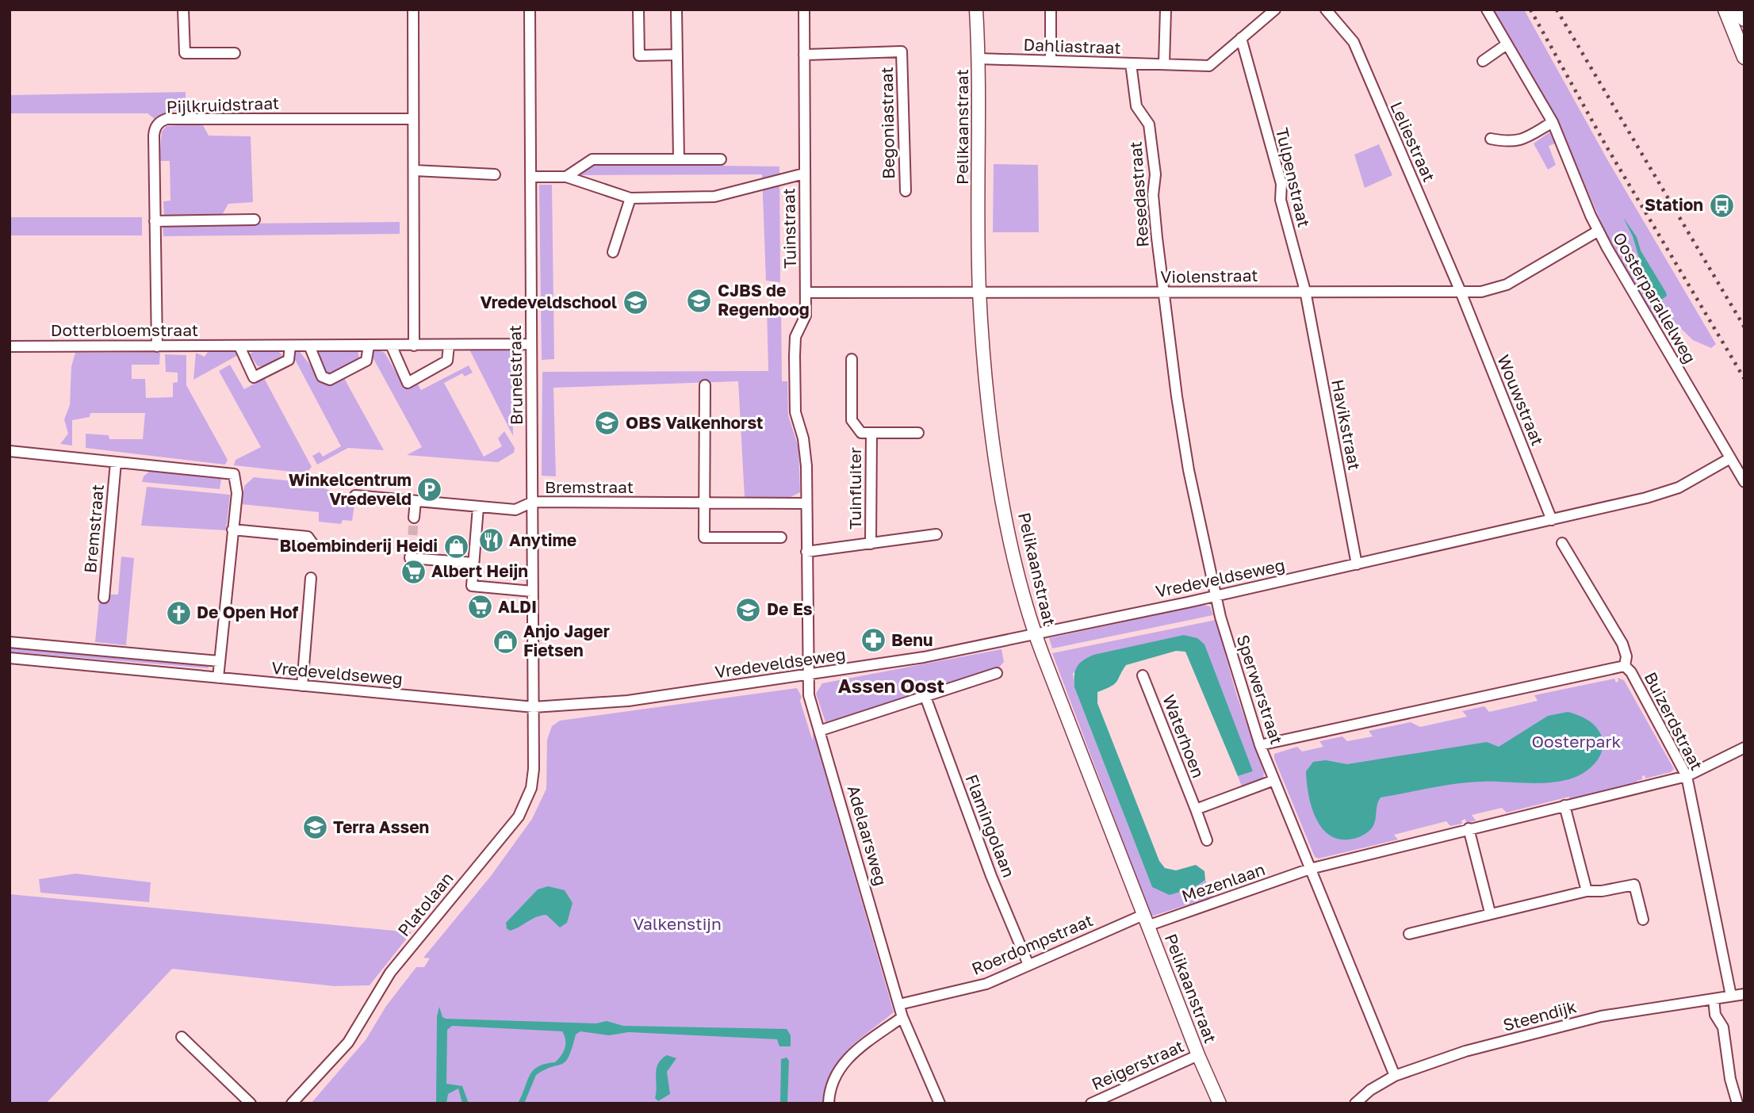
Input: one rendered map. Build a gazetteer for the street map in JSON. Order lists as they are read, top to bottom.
{
  "streets": {
    "street": [
      "Dahliastraat",
      "Pijlkruidstraat",
      "Begoniastraat",
      "Pelikaanstraat",
      "Leliestraat",
      "Tulpenstraat",
      "Resedastraat",
      "Tuinstraat",
      "Violenstraat",
      "Oosterparallelweg",
      "Dotterbloemstraat",
      "Brunelstraat",
      "Wouwstraat",
      "Havikstraat",
      "Bremstraat",
      "Tuinfluiter",
      "Vredeveldseweg",
      "Sperwerstraat",
      "Buizerdstraat",
      "Waterhoen",
      "Flamingolaan",
      "Adelaarsweg",
      "Mezenlaan",
      "Platolaan",
      "Roerdompstraat",
      "Steendijk",
      "Reigerstraat"
    ]
  },
  "crossings": [
    ["Dahliastraat", "Pelikaanstraat"],
    ["Dahliastraat", "Tulpenstraat"],
    ["Dahliastraat", "Resedastraat"],
    ["Pijlkruidstraat", "Dotterbloemstraat"],
    ["Begoniastraat", "Tuinstraat"],
    ["Pelikaanstraat", "Violenstraat"],
    ["Pelikaanstraat", "Vredeveldseweg"],
    ["Pelikaanstraat", "Mezenlaan"],
    ["Pelikaanstraat", "Roerdompstraat"],
    ["Pelikaanstraat", "Reigerstraat"],
    ["Leliestraat", "Violenstraat"],
    ["Leliestraat", "Wouwstraat"],
    ["Tulpenstraat", "Violenstraat"],
    ["Tulpenstraat", "Havikstraat"],
    ["Resedastraat", "Violenstraat"],
    ["Resedastraat", "Sperwerstraat"],
    ["Tuinstraat", "Violenstraat"],
    ["Tuinstraat", "Bremstraat"],
    ["Tuinstraat", "Tuinfluiter"],
    ["Tuinstraat", "Vredeveldseweg"],
    ["Tuinstraat", "Adelaarsweg"],
    ["Violenstraat", "Oosterparallelweg"],
    ["Violenstraat", "Wouwstraat"],
    ["Violenstraat", "Havikstraat"],
    ["Violenstraat", "Sperwerstraat"],
    ["Oosterparallelweg", "Vredeveldseweg"],
    ["Dotterbloemstraat", "Brunelstraat"],
    ["Brunelstraat", "Bremstraat"],
    ["Brunelstraat", "Vredeveldseweg"],
    ["Brunelstraat", "Platolaan"],
    ["Wouwstraat", "Vredeveldseweg"],
    ["Havikstraat", "Vredeveldseweg"],
    ["Vredeveldseweg", "Sperwerstraat"],
    ["Vredeveldseweg", "Adelaarsweg"],
    ["Vredeveldseweg", "Platolaan"],
    ["Sperwerstraat", "Mezenlaan"],
    ["Sperwerstraat", "Steendijk"],
    ["Buizerdstraat", "Steendijk"],
    ["Flamingolaan", "Roerdompstraat"],
    ["Adelaarsweg", "Roerdompstraat"],
    ["Mezenlaan", "Roerdompstraat"]
  ],
  "districts": ["Assen Oost"],
  "parks": ["Oosterpark", "Valkenstijn"],
  "places": {
    "bus stop": ["Station"],
    "school or university": [
      "CJBS de Regenboog",
      "Vredeveldschool",
      "OBS Valkenhorst",
      "De Es",
      "Terra Assen"
    ],
    "parking": ["Winkelcentrum Vredeveld"],
    "restaurant": ["Anytime"],
    "shop": ["Bloembinderij Heidi", "Anjo Jager Fietsen"],
    "supermarket": ["Albert Heijn", "ALDI"],
    "church": ["De Open Hof"],
    "pharmacy": ["Benu"]
  }
}
